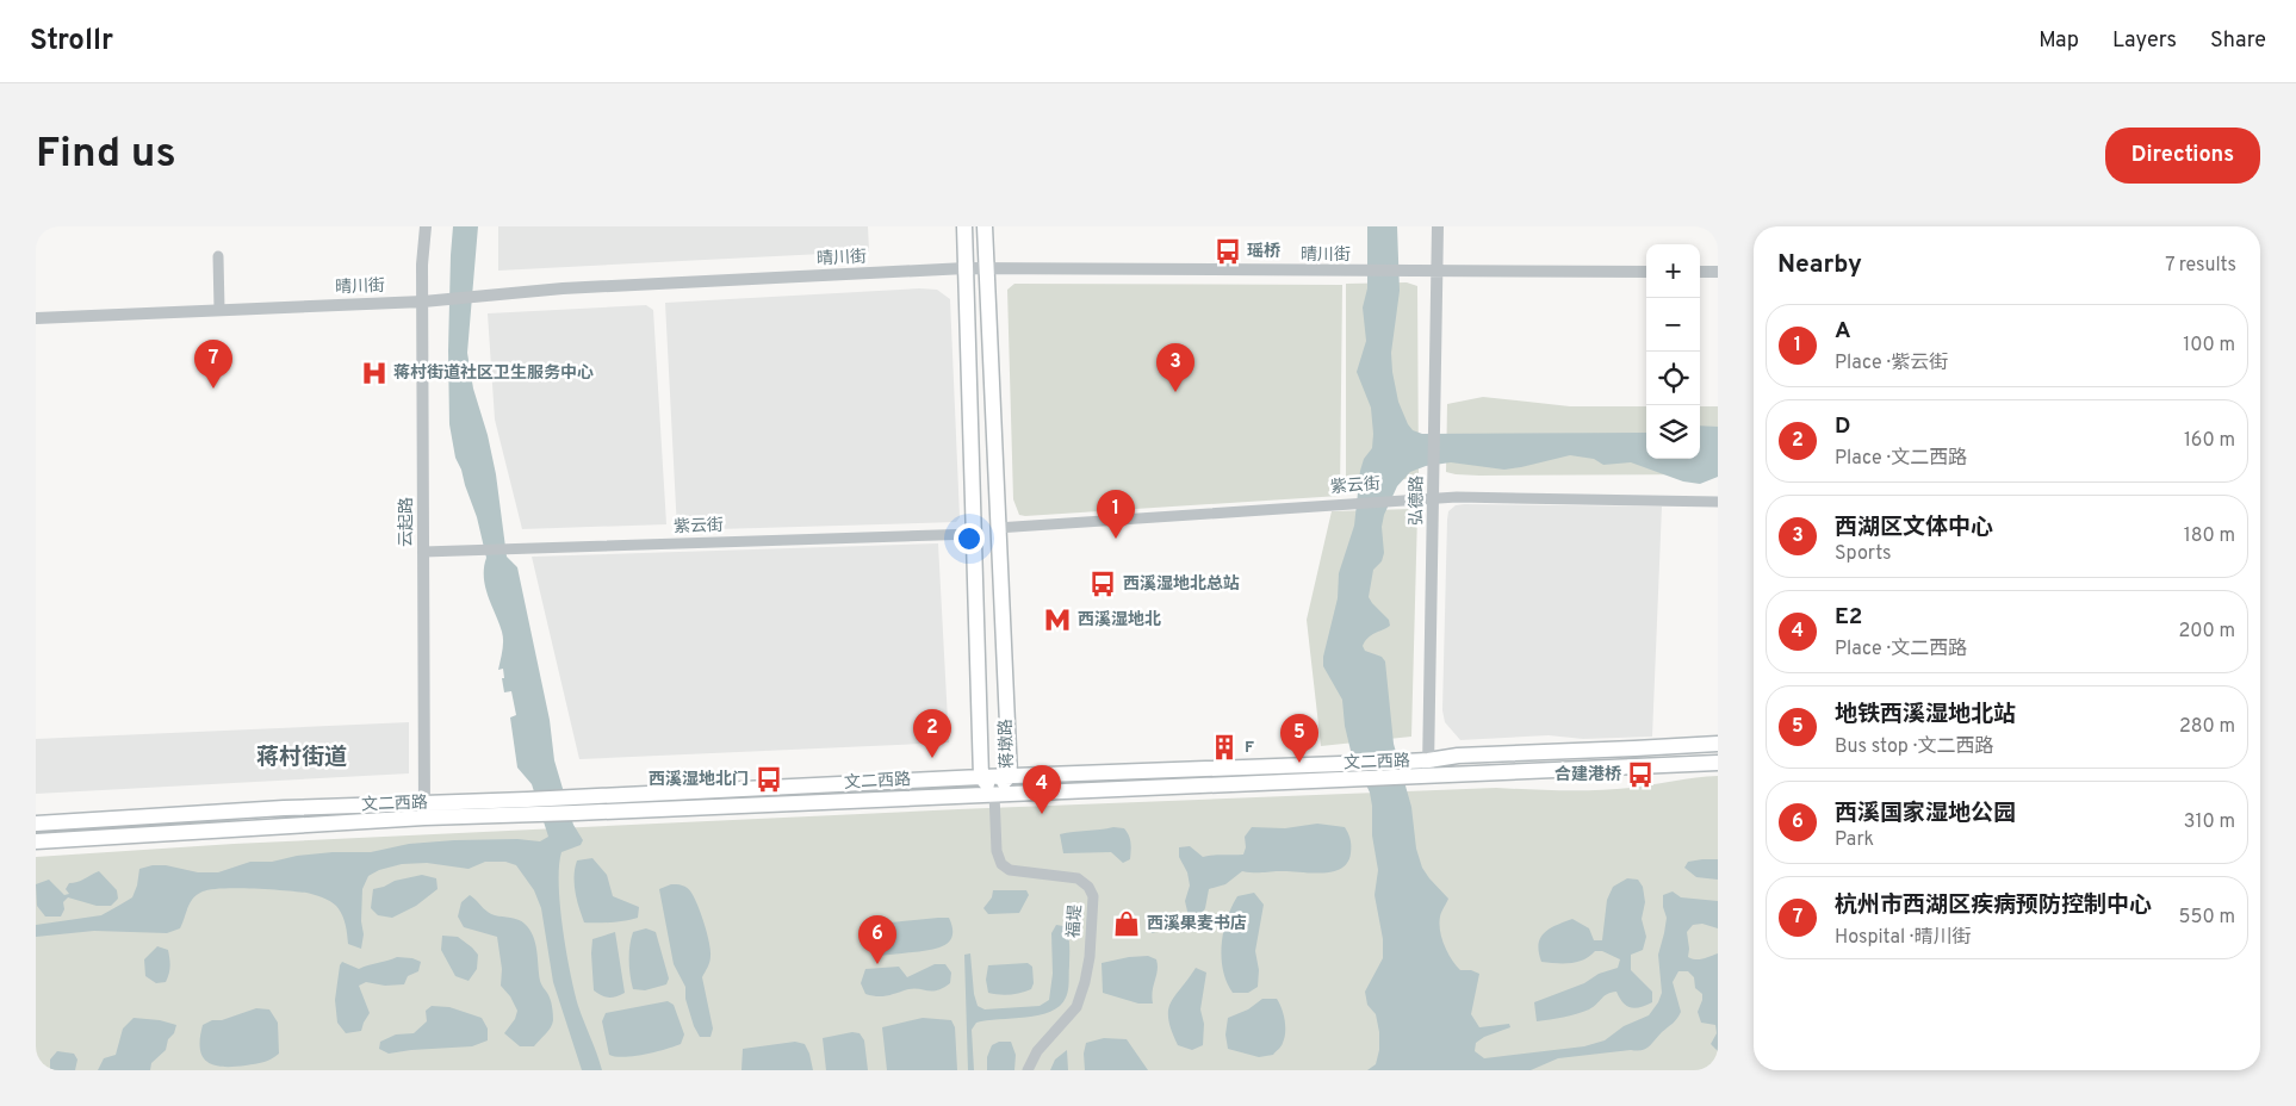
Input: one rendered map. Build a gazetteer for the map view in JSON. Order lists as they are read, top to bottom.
{
  "streets": {
    "main road": ["蒋墩路", "文二西路"],
    "street": [
      "晴川街",
      "紫云街",
      "弘德路",
      "云起路",
      "福堤"
    ]
  },
  "crossings": [
    ["晴川街", "弘德路"],
    ["晴川街", "云起路"],
    ["晴川街", "蒋墩路"],
    ["紫云街", "弘德路"],
    ["紫云街", "云起路"],
    ["紫云街", "蒋墩路"],
    ["弘德路", "文二西路"],
    ["云起路", "文二西路"],
    ["蒋墩路", "文二西路"],
    ["蒋墩路", "福堤"],
    ["文二西路", "福堤"]
  ],
  "districts": ["蒋村街道"],
  "places": {
    "bus stop": [
      "瑶桥",
      "西溪湿地北总站",
      "合建港桥",
      "西溪湿地北门"
    ],
    "hospital": ["蒋村街道社区卫生服务中心"],
    "metro station": ["西溪湿地北"],
    "building": ["F"],
    "shop": ["西溪·果麦书店"]
  },
  "page": {
    "header": "Strollr",
    "nav": ["Map", "Layers", "Share"],
    "buttons": "Directions",
    "title": "Find us",
    "heading": ["Nearby", "7 results"],
    "map_buttons": ["+", "−"],
    "list": [
      {
        "mark": "1",
        "name": "A",
        "note": "Place · 紫云街",
        "value": "100 m"
      },
      {
        "mark": "2",
        "name": "D",
        "note": "Place · 文二西路",
        "value": "160 m"
      },
      {
        "mark": "3",
        "name": "西湖区文体中心",
        "note": "Sports",
        "value": "180 m"
      },
      {
        "mark": "4",
        "name": "E2",
        "note": "Place · 文二西路",
        "value": "200 m"
      },
      {
        "mark": "5",
        "name": "地铁西溪湿地北站",
        "note": "Bus stop · 文二西路",
        "value": "280 m"
      },
      {
        "mark": "6",
        "name": "西溪国家湿地公园",
        "note": "Park",
        "value": "310 m"
      },
      {
        "mark": "7",
        "name": "杭州市西湖区疾病预防控制中心",
        "note": "Hospital · 晴川街",
        "value": "550 m"
      }
    ],
    "pins": [
      "7",
      "3",
      "1",
      "2",
      "5",
      "4",
      "6"
    ]
  }
}
